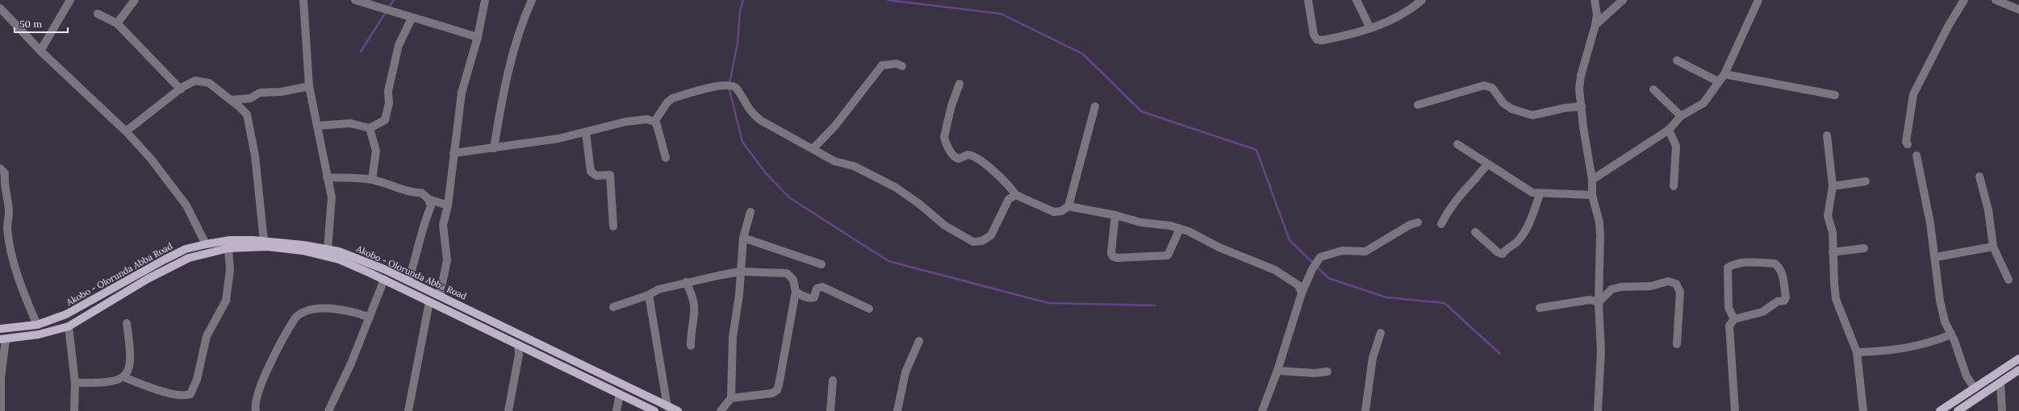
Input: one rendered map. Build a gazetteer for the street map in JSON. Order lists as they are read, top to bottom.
{
  "streets": {
    "main road": ["Akobo - Olorunda Abba Road"]
  },
  "scale_bar": "50 m"
}
